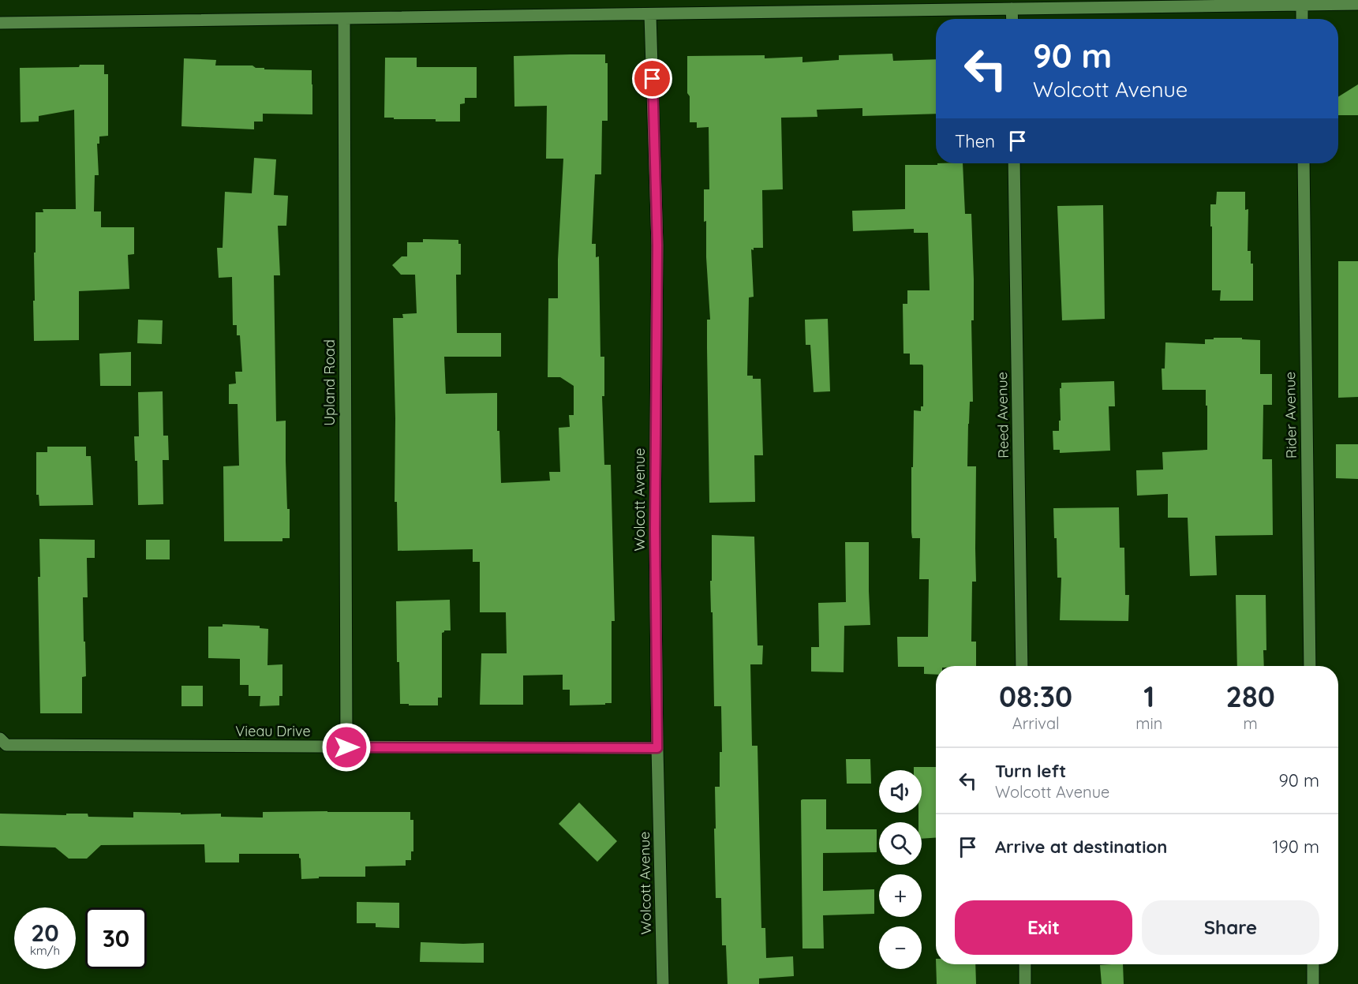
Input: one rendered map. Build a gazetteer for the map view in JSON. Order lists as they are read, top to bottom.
{
  "streets": {
    "street": [
      "Upland Road",
      "Reed Avenue",
      "Rider Avenue",
      "Wolcott Avenue",
      "Vieau Drive"
    ]
  },
  "crossings": [
    ["Upland Road", "Vieau Drive"],
    ["Wolcott Avenue", "Vieau Drive"]
  ],
  "page": {
    "turn": ["90 m", "Wolcott Avenue"],
    "then": "Then",
    "eta": [
      "08:30",
      "Arrival",
      "1",
      "min",
      "280",
      "m"
    ],
    "list": [
      {
        "name": "Turn left",
        "note": "Wolcott Avenue",
        "value": "90 m"
      },
      {
        "name": "Arrive at destination",
        "value": "190 m"
      }
    ],
    "map_buttons": ["+", "−"],
    "buttons": ["Exit", "Share"],
    "speed": "20 km/h",
    "limit": "30"
  }
}
